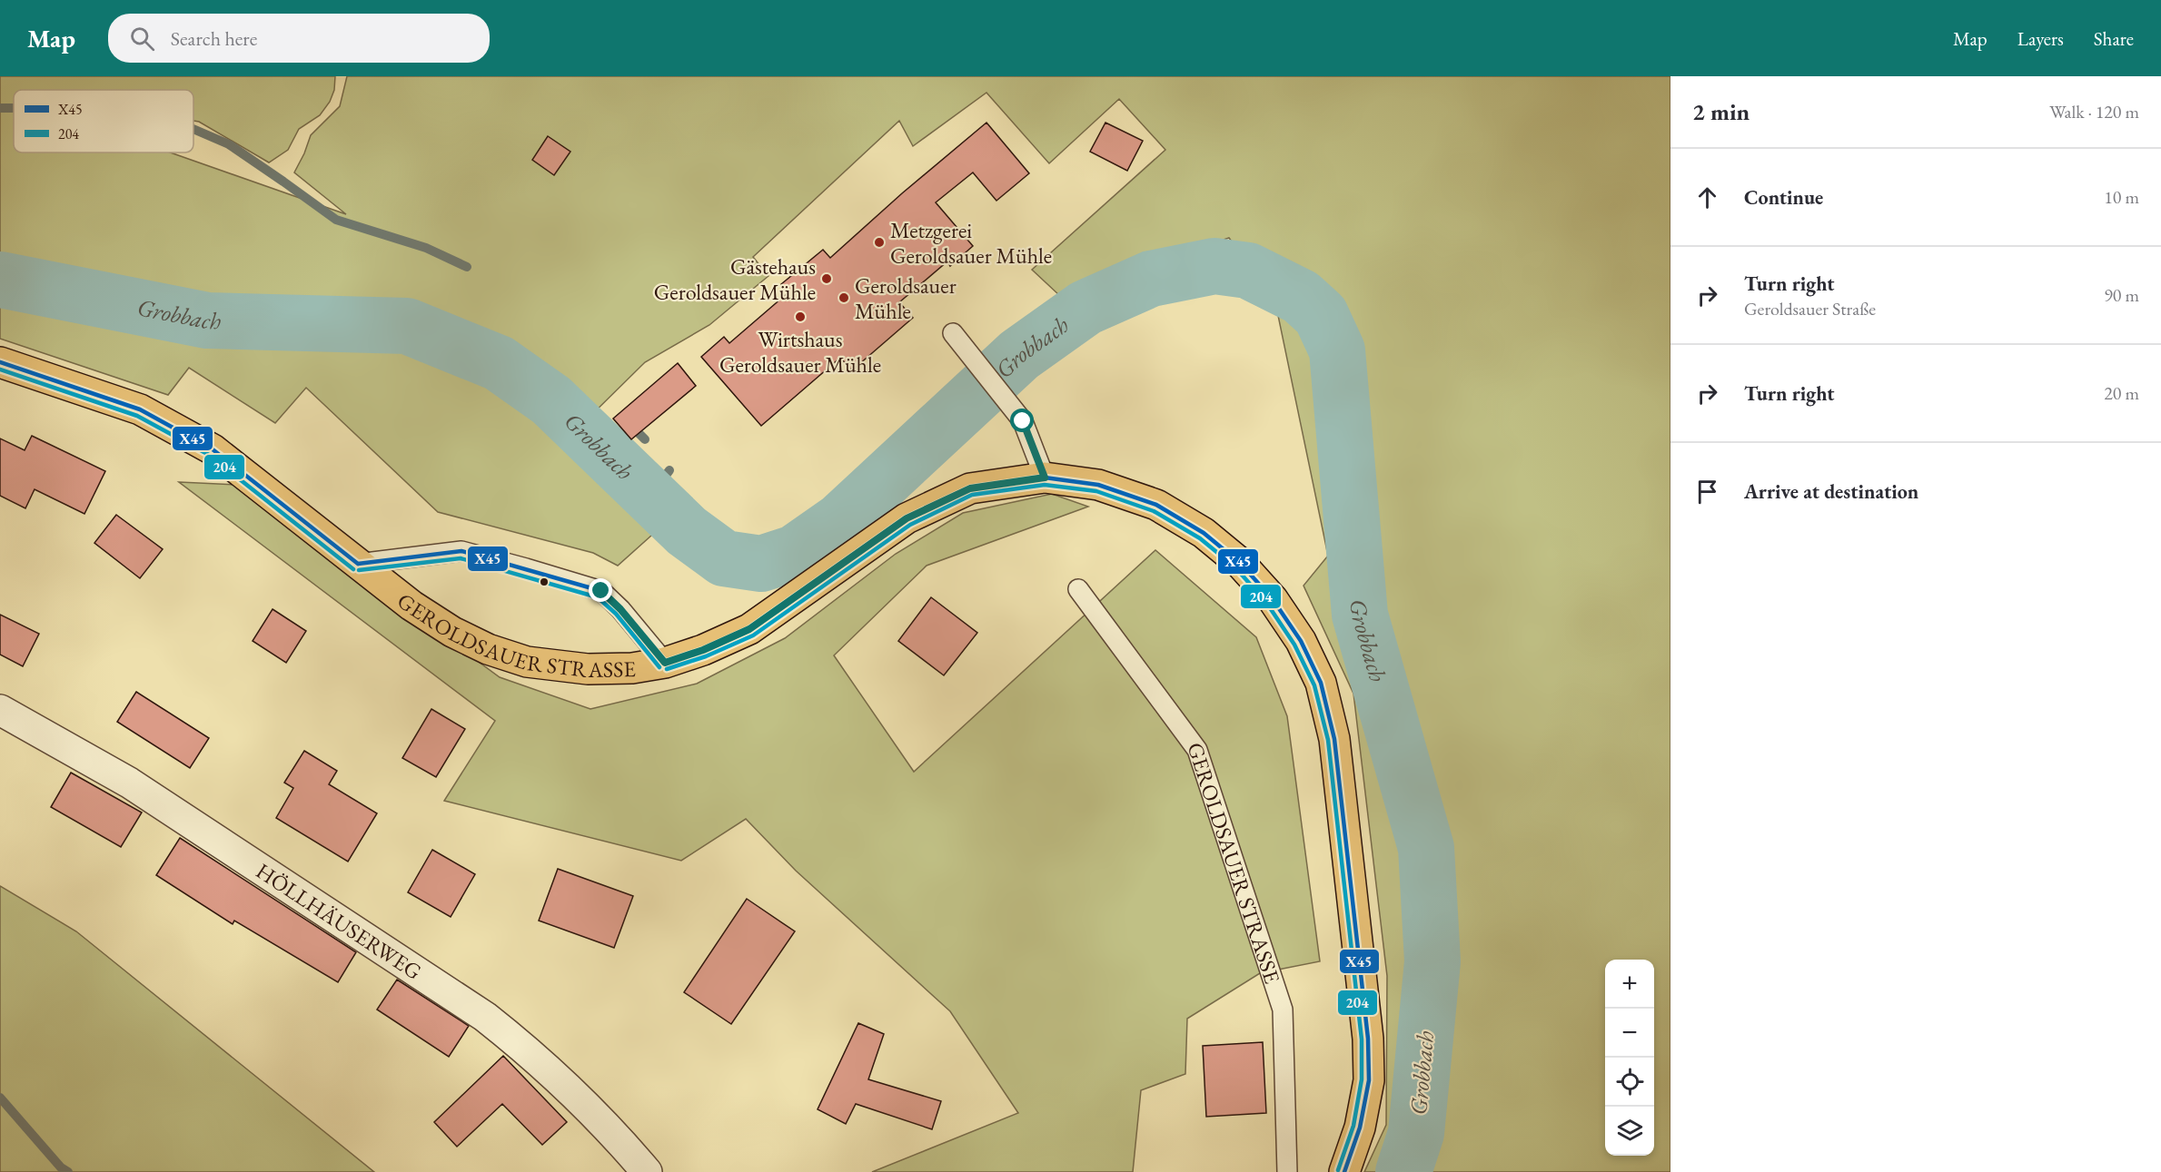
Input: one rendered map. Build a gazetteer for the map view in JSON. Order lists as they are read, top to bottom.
{
  "streets": {
    "main road": ["GEROLDSAUER STRASSE"],
    "street": ["HÖLLHÄUSERWEG"]
  },
  "water": ["Grobbach"],
  "places": [
    "Metzgerei Geroldsauer Mühle",
    "Gästehaus Geroldsauer Mühle",
    "Geroldsauer Mühle",
    "Wirtshaus Geroldsauer Mühle"
  ],
  "lines": ["transit line X45", "transit line 204"],
  "legend": ["X45", "204"],
  "page": {
    "header": "Map",
    "search": "Search here",
    "nav": ["Map", "Layers", "Share"],
    "heading": ["2 min", "Walk · 120 m"],
    "list": [
      ["Continue", "10 m"],
      ["Turn right", "Geroldsauer Straße", "90 m"],
      ["Turn right", "20 m"],
      "Arrive at destination"
    ],
    "map_buttons": ["+", "−"]
  }
}
